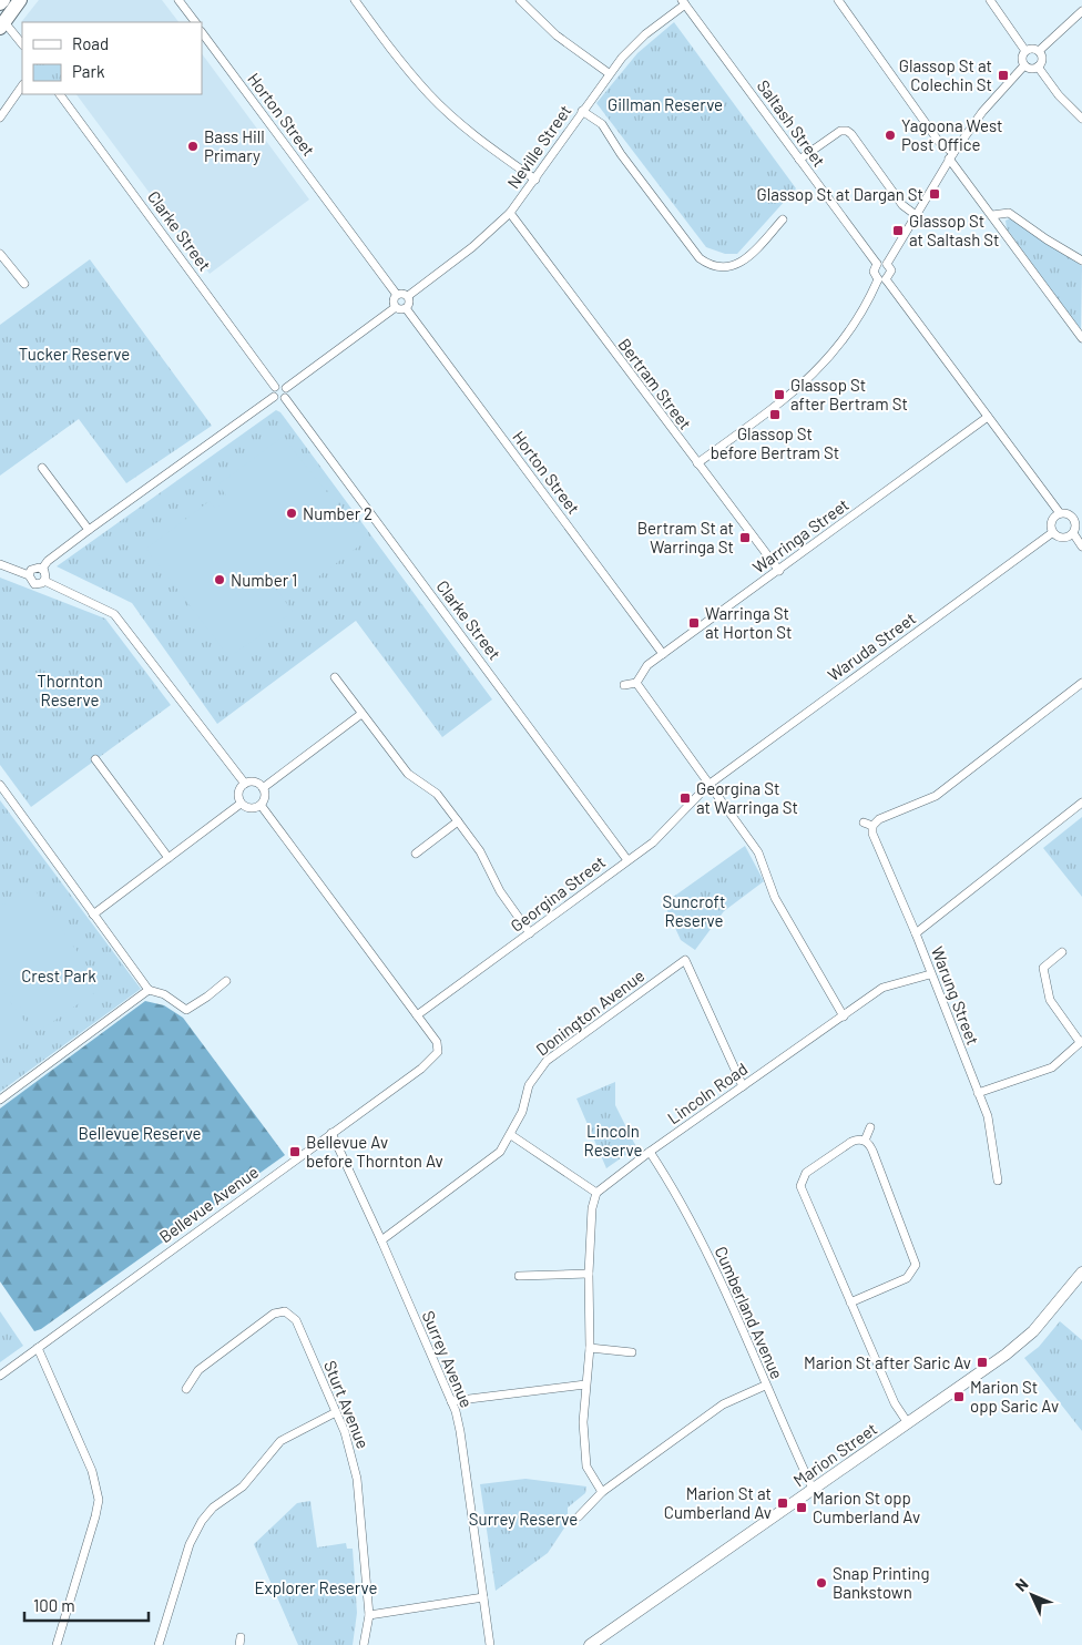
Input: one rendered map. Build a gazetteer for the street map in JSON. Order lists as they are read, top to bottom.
{
  "streets": {
    "main road": ["Marion Street"],
    "street": [
      "Horton Street",
      "Saltash Street",
      "Neville Street",
      "Clarke Street",
      "Bertram Street",
      "Warringa Street",
      "Waruda Street",
      "Georgina Street",
      "Warung Street",
      "Donington Avenue",
      "Lincoln Road",
      "Bellevue Avenue",
      "Cumberland Avenue",
      "Surrey Avenue",
      "Sturt Avenue"
    ]
  },
  "crossings": [
    ["Horton Street", "Neville Street"],
    ["Horton Street", "Warringa Street"],
    ["Saltash Street", "Neville Street"],
    ["Neville Street", "Bertram Street"],
    ["Clarke Street", "Georgina Street"],
    ["Bertram Street", "Warringa Street"],
    ["Waruda Street", "Georgina Street"],
    ["Georgina Street", "Bellevue Avenue"],
    ["Warung Street", "Lincoln Road"],
    ["Donington Avenue", "Lincoln Road"],
    ["Donington Avenue", "Surrey Avenue"],
    ["Lincoln Road", "Cumberland Avenue"],
    ["Bellevue Avenue", "Surrey Avenue"],
    ["Cumberland Avenue", "Marion Street"]
  ],
  "parks": [
    "Gillman Reserve",
    "Tucker Reserve",
    "Thornton Reserve",
    "Suncroft Reserve",
    "Crest Park",
    "Lincoln Reserve",
    "Bellevue Reserve",
    "Surrey Reserve",
    "Explorer Reserve"
  ],
  "places": {
    "transit": [
      "Glassop St at Colechin St",
      "Glassop St at Dargan St",
      "Glassop St at Saltash St",
      "Glassop St after Bertram St",
      "Glassop St before Bertram St",
      "Bertram St at Warringa St",
      "Warringa St at Horton St",
      "Georgina St at Warringa St",
      "Bellevue Av before Thornton Av",
      "Marion St after Saric Av",
      "Marion St opp Saric Av",
      "Marion St at Cumberland Av",
      "Marion St opp Cumberland Av"
    ],
    "other": [
      "Yagoona West Post Office",
      "Bass Hill Primary",
      "Number 2",
      "Number 1",
      "Snap Printing Bankstown"
    ]
  },
  "legend": ["Road", "Park"],
  "scale_bar": "100 m",
  "north": "top left"
}
